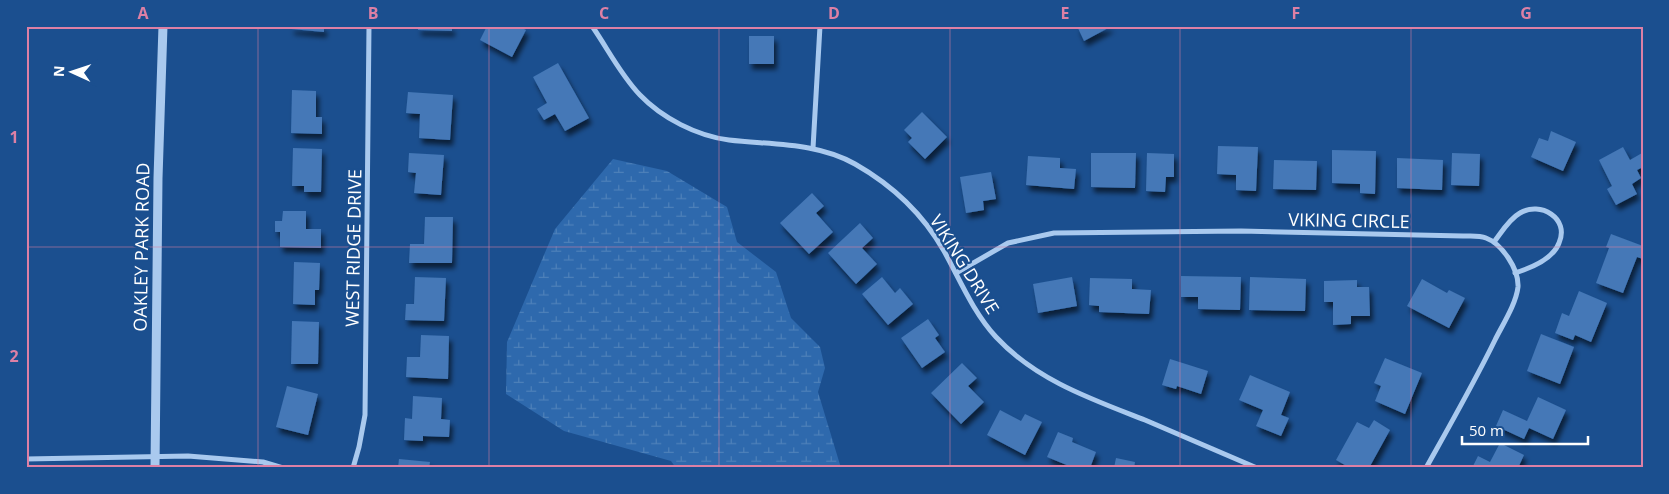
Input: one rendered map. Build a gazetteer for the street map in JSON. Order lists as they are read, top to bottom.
{
  "streets": {
    "street": [
      "VIKING CIRCLE",
      "OAKLEY PARK ROAD",
      "WEST RIDGE DRIVE",
      "VIKING DRIVE"
    ]
  },
  "crossings": [
    ["VIKING CIRCLE", "VIKING DRIVE"]
  ],
  "scale_bar": "50 m",
  "north": "left",
  "grid": {
    "columns": [
      "A",
      "B",
      "C",
      "D",
      "E",
      "F",
      "G"
    ],
    "rows": ["1", "2"]
  }
}
